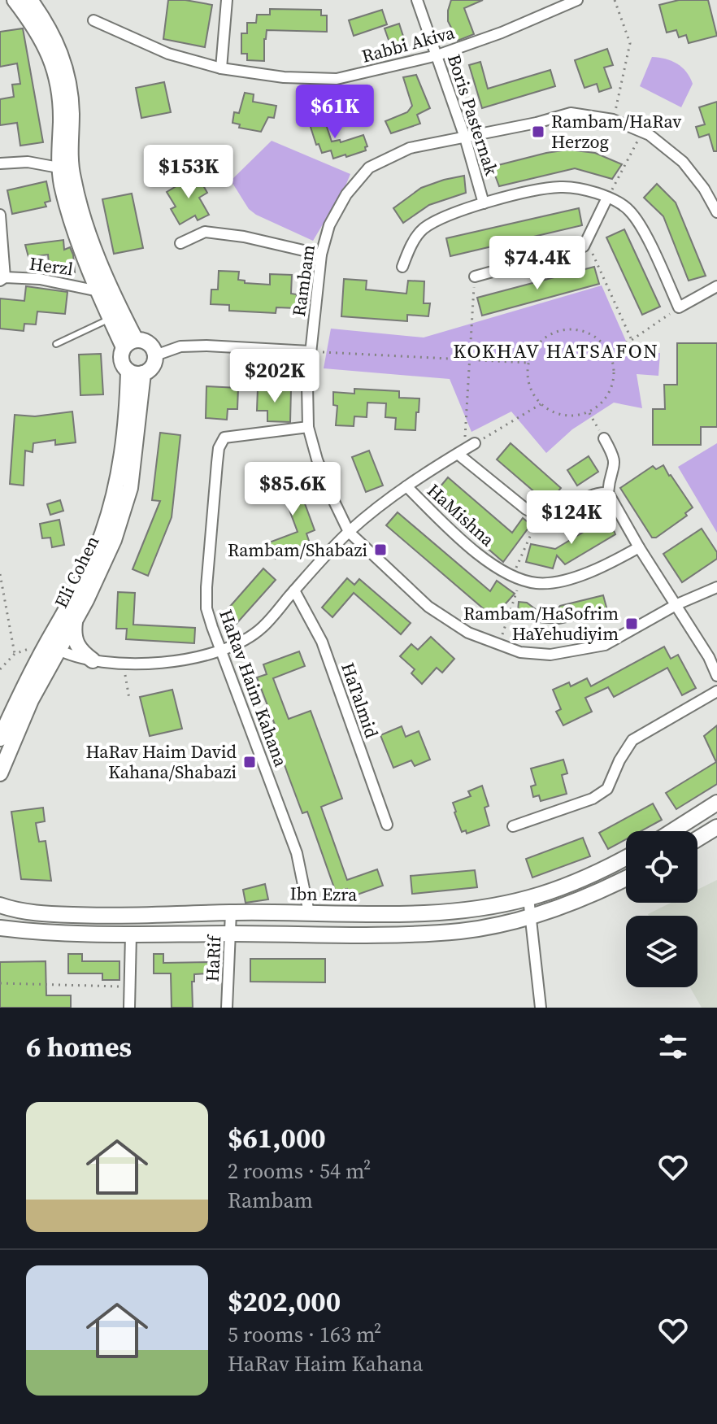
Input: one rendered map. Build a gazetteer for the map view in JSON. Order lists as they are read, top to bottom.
{
  "streets": {
    "street": [
      "Rabbi Akiva",
      "Boris Pasternak",
      "Herzl",
      "Rambam",
      "HaMishna",
      "Eli Cohen",
      "HaRav Haim Kahana",
      "HaTalmid",
      "Ibn Ezra",
      "HaRif"
    ]
  },
  "crossings": [
    ["Rabbi Akiva", "Boris Pasternak"],
    ["Boris Pasternak", "Rambam"],
    ["Rambam", "HaRav Haim Kahana"],
    ["HaRav Haim Kahana", "Ibn Ezra"],
    ["Ibn Ezra", "HaRif"]
  ],
  "districts": ["KOKHAV HATSAFON"],
  "places": {
    "transit": [
      "Rambam/HaRav Herzog",
      "Rambam/Shabazi",
      "Rambam/HaSofrim HaYehudiyim",
      "HaRav Haim David Kahana/Shabazi"
    ]
  },
  "page": {
    "price": [
      "$61K",
      "$153K",
      "$74.4K",
      "$202K",
      "$85.6K",
      "$124K"
    ],
    "heading": "6 homes",
    "list": [
      {
        "name": "$61,000",
        "note": "2 rooms · 54 m² · Rambam"
      },
      {
        "name": "$202,000",
        "note": "5 rooms · 163 m² · HaRav Haim Kahana"
      }
    ]
  }
}
